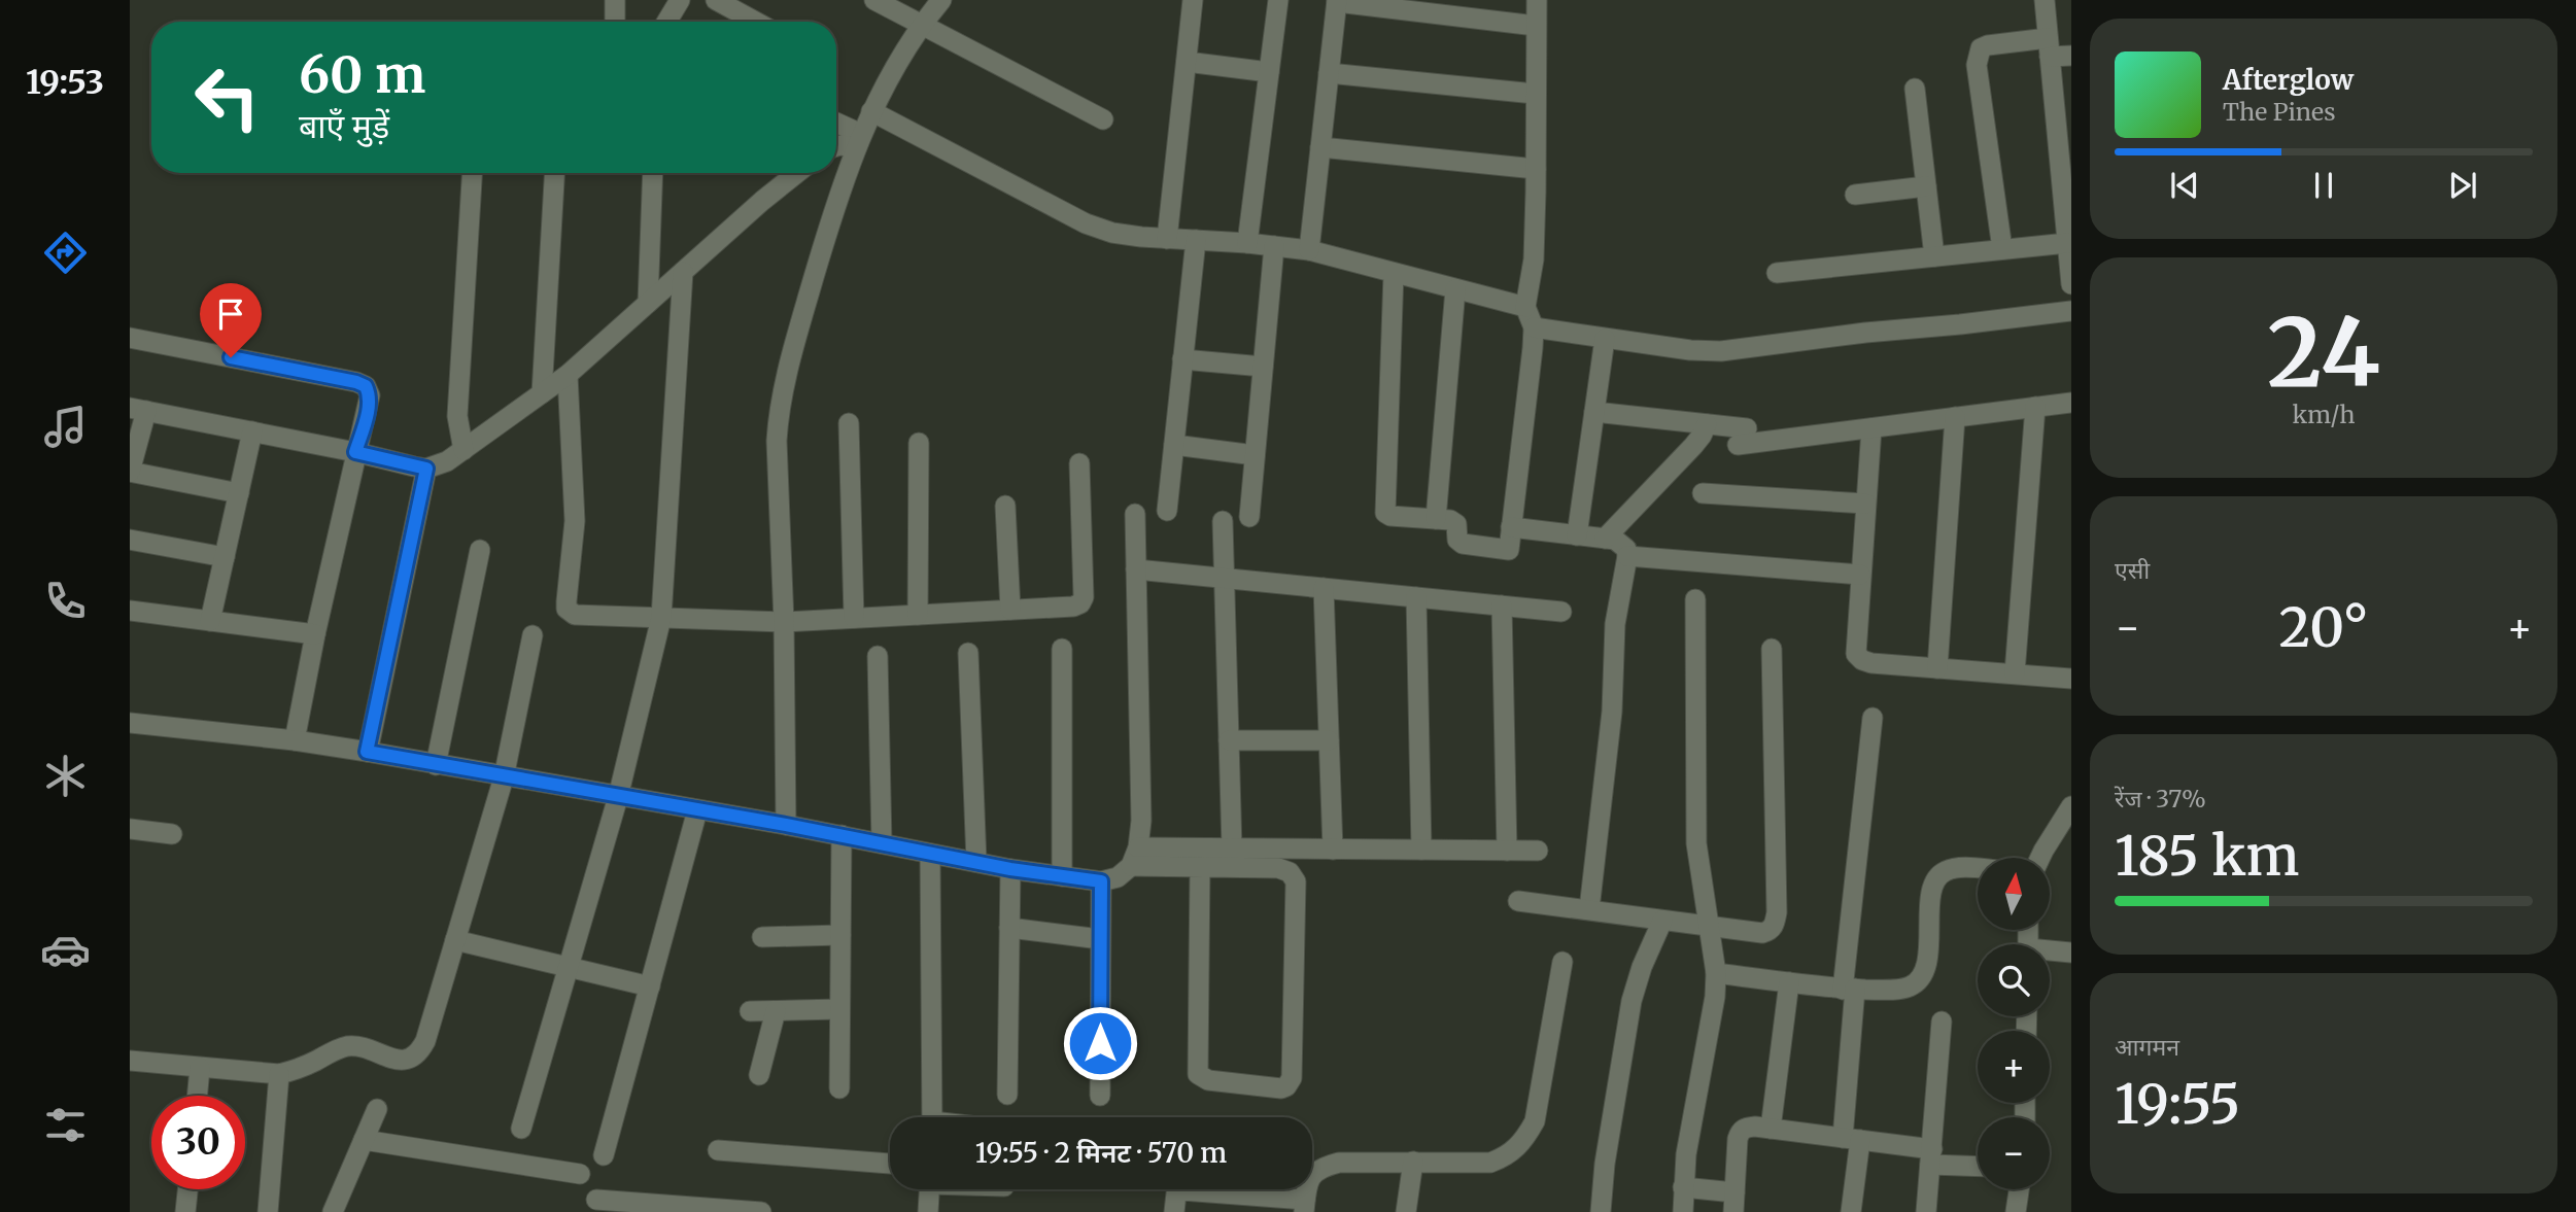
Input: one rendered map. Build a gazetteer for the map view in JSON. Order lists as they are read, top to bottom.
{
  "north": "top",
  "page": {
    "tabs": "19:53",
    "turn": ["60 m", "बाएँ मुड़ें"],
    "song": ["Afterglow", "The Pines"],
    "tile": [
      ["24", "km/h"],
      "एसी",
      ["रेंज · 37%", "185 km"],
      ["आगमन", "19:55"]
    ],
    "heat": ["−", "20°", "+"],
    "map_buttons": ["+", "−"],
    "limit": "30",
    "trip": "19:55 · 2 मिनट · 570 m"
  }
}
